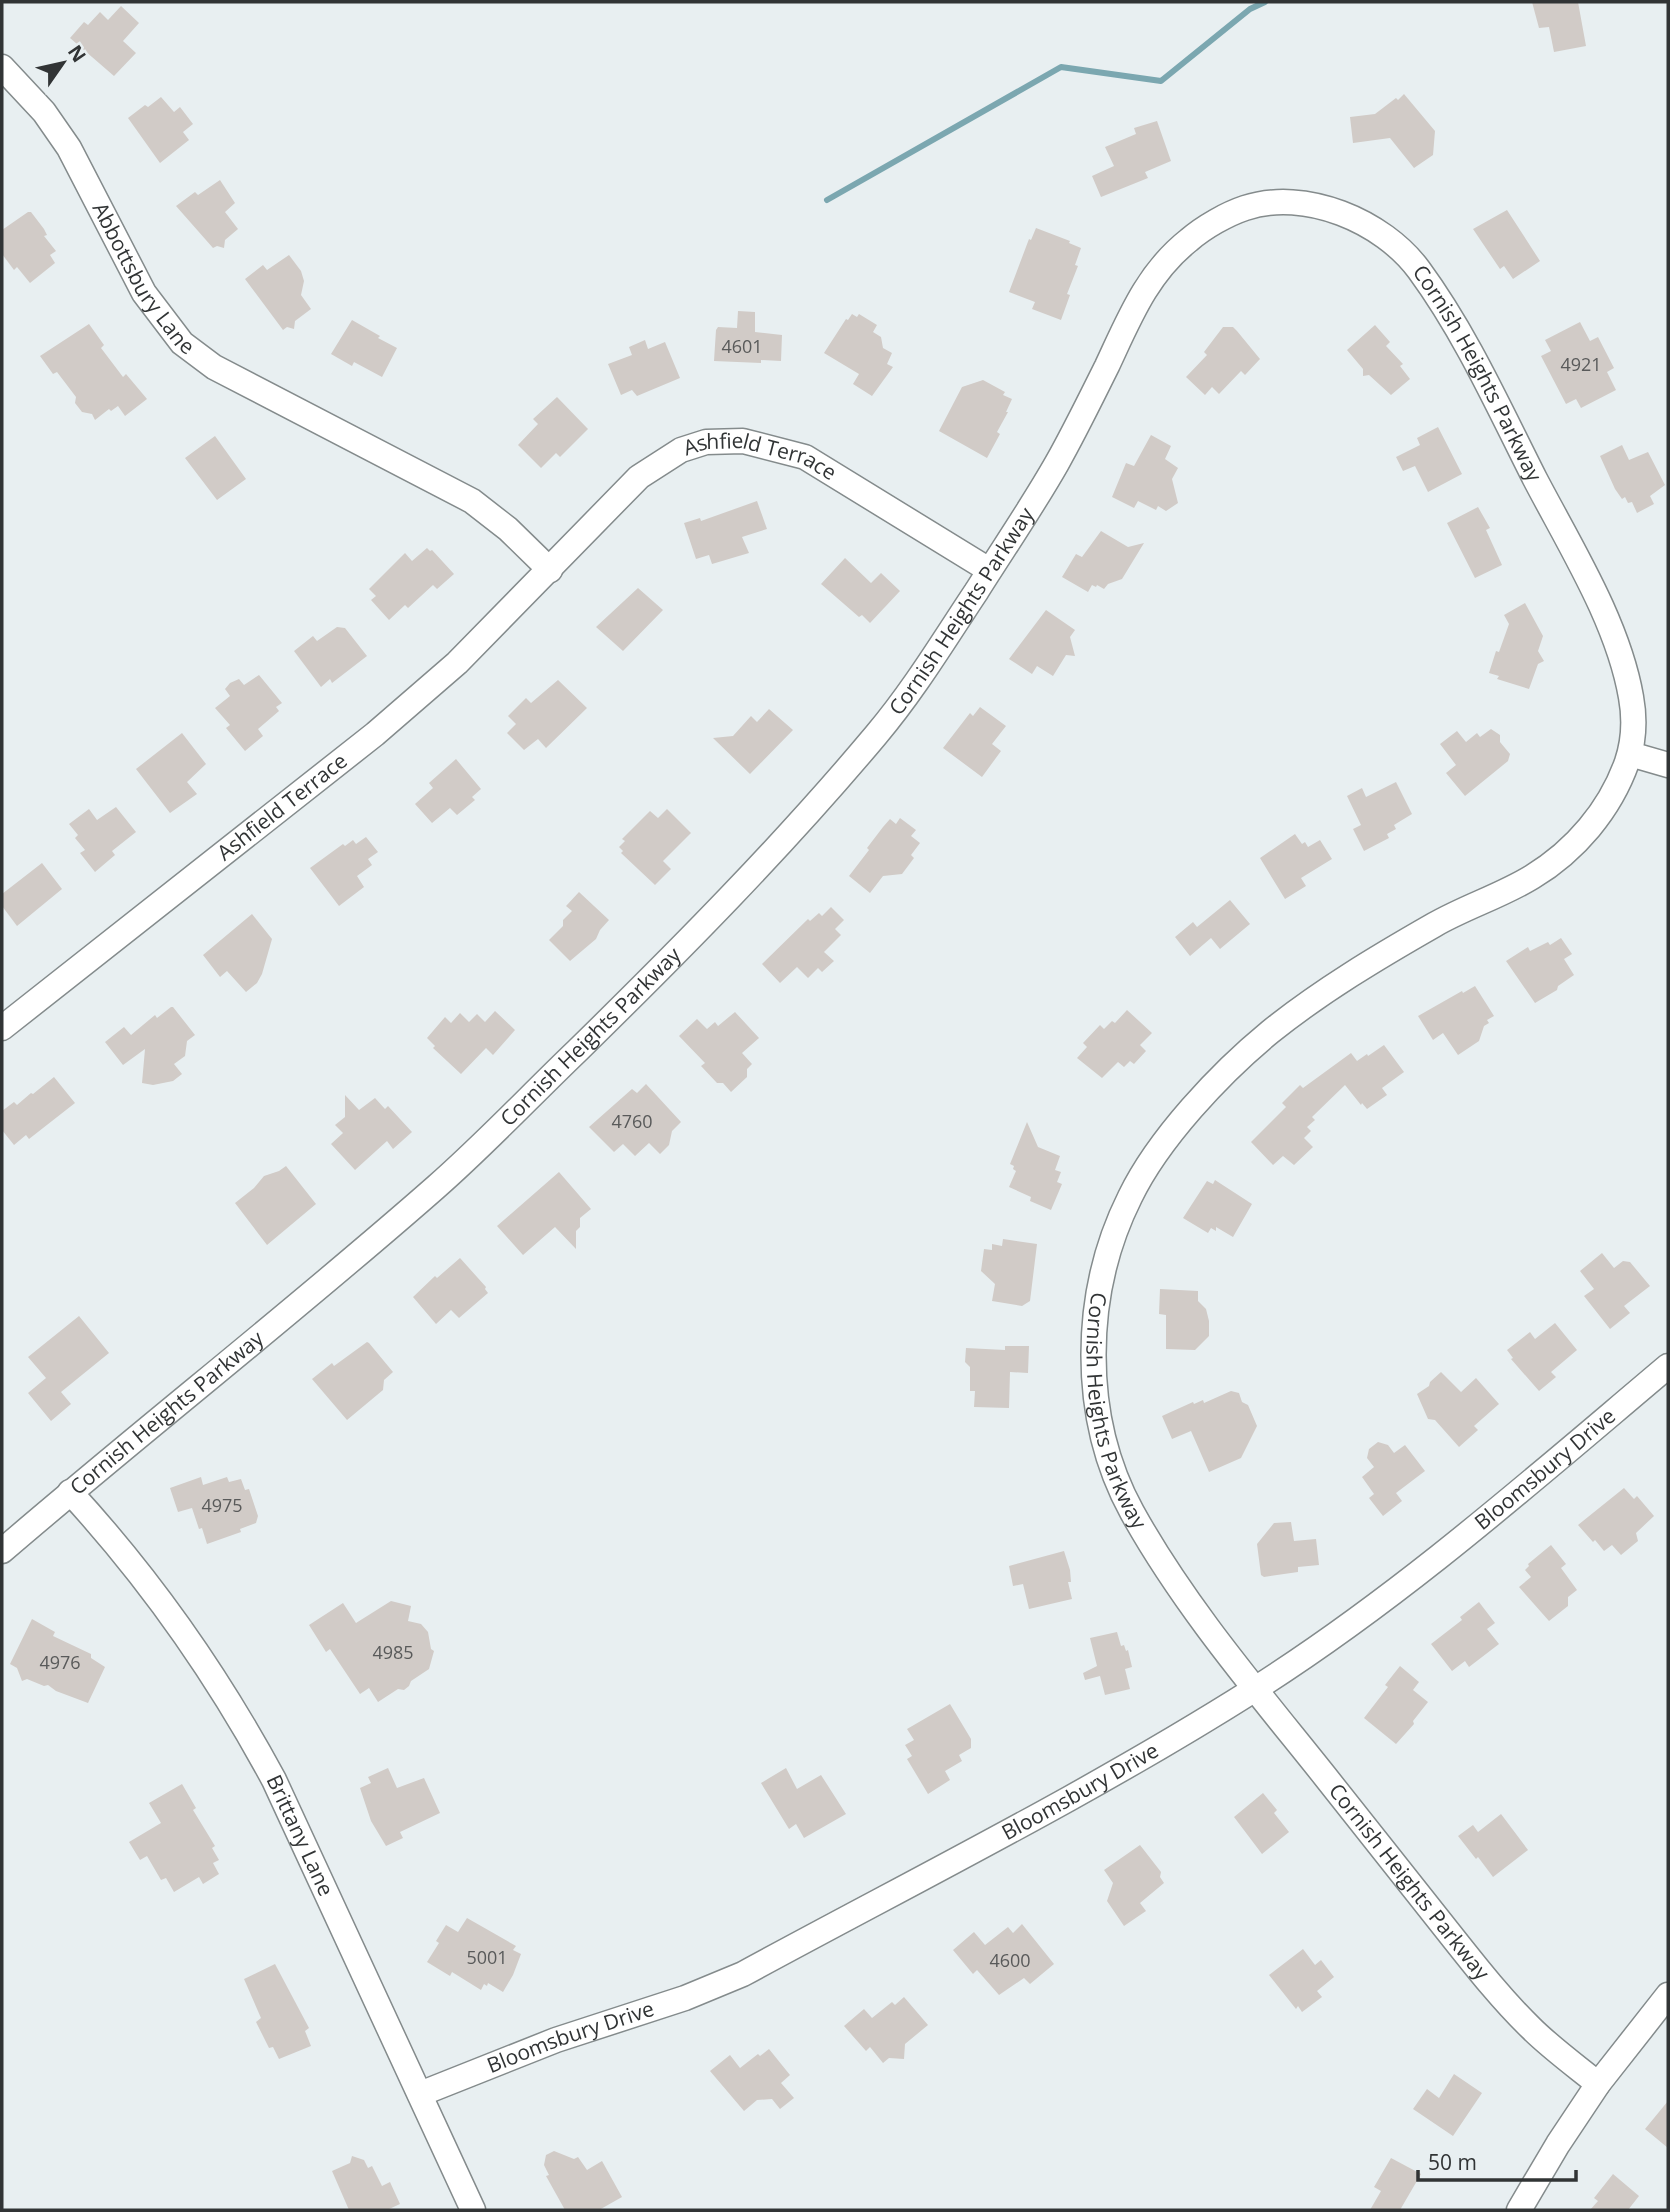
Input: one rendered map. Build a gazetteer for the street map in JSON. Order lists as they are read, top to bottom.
{
  "streets": {
    "street": [
      "Abbottsbury Lane",
      "Cornish Heights Parkway",
      "Ashfield Terrace",
      "Bloomsbury Drive",
      "Brittany Lane"
    ]
  },
  "crossings": [
    ["Abbottsbury Lane", "Ashfield Terrace"],
    ["Cornish Heights Parkway", "Ashfield Terrace"],
    ["Cornish Heights Parkway", "Bloomsbury Drive"],
    ["Cornish Heights Parkway", "Brittany Lane"],
    ["Bloomsbury Drive", "Brittany Lane"]
  ],
  "house_numbers": [
    "4601",
    "4921",
    "4760",
    "4975",
    "4985",
    "4976",
    "5001",
    "4600"
  ],
  "scale_bar": "50 m",
  "north": "top right"
}
